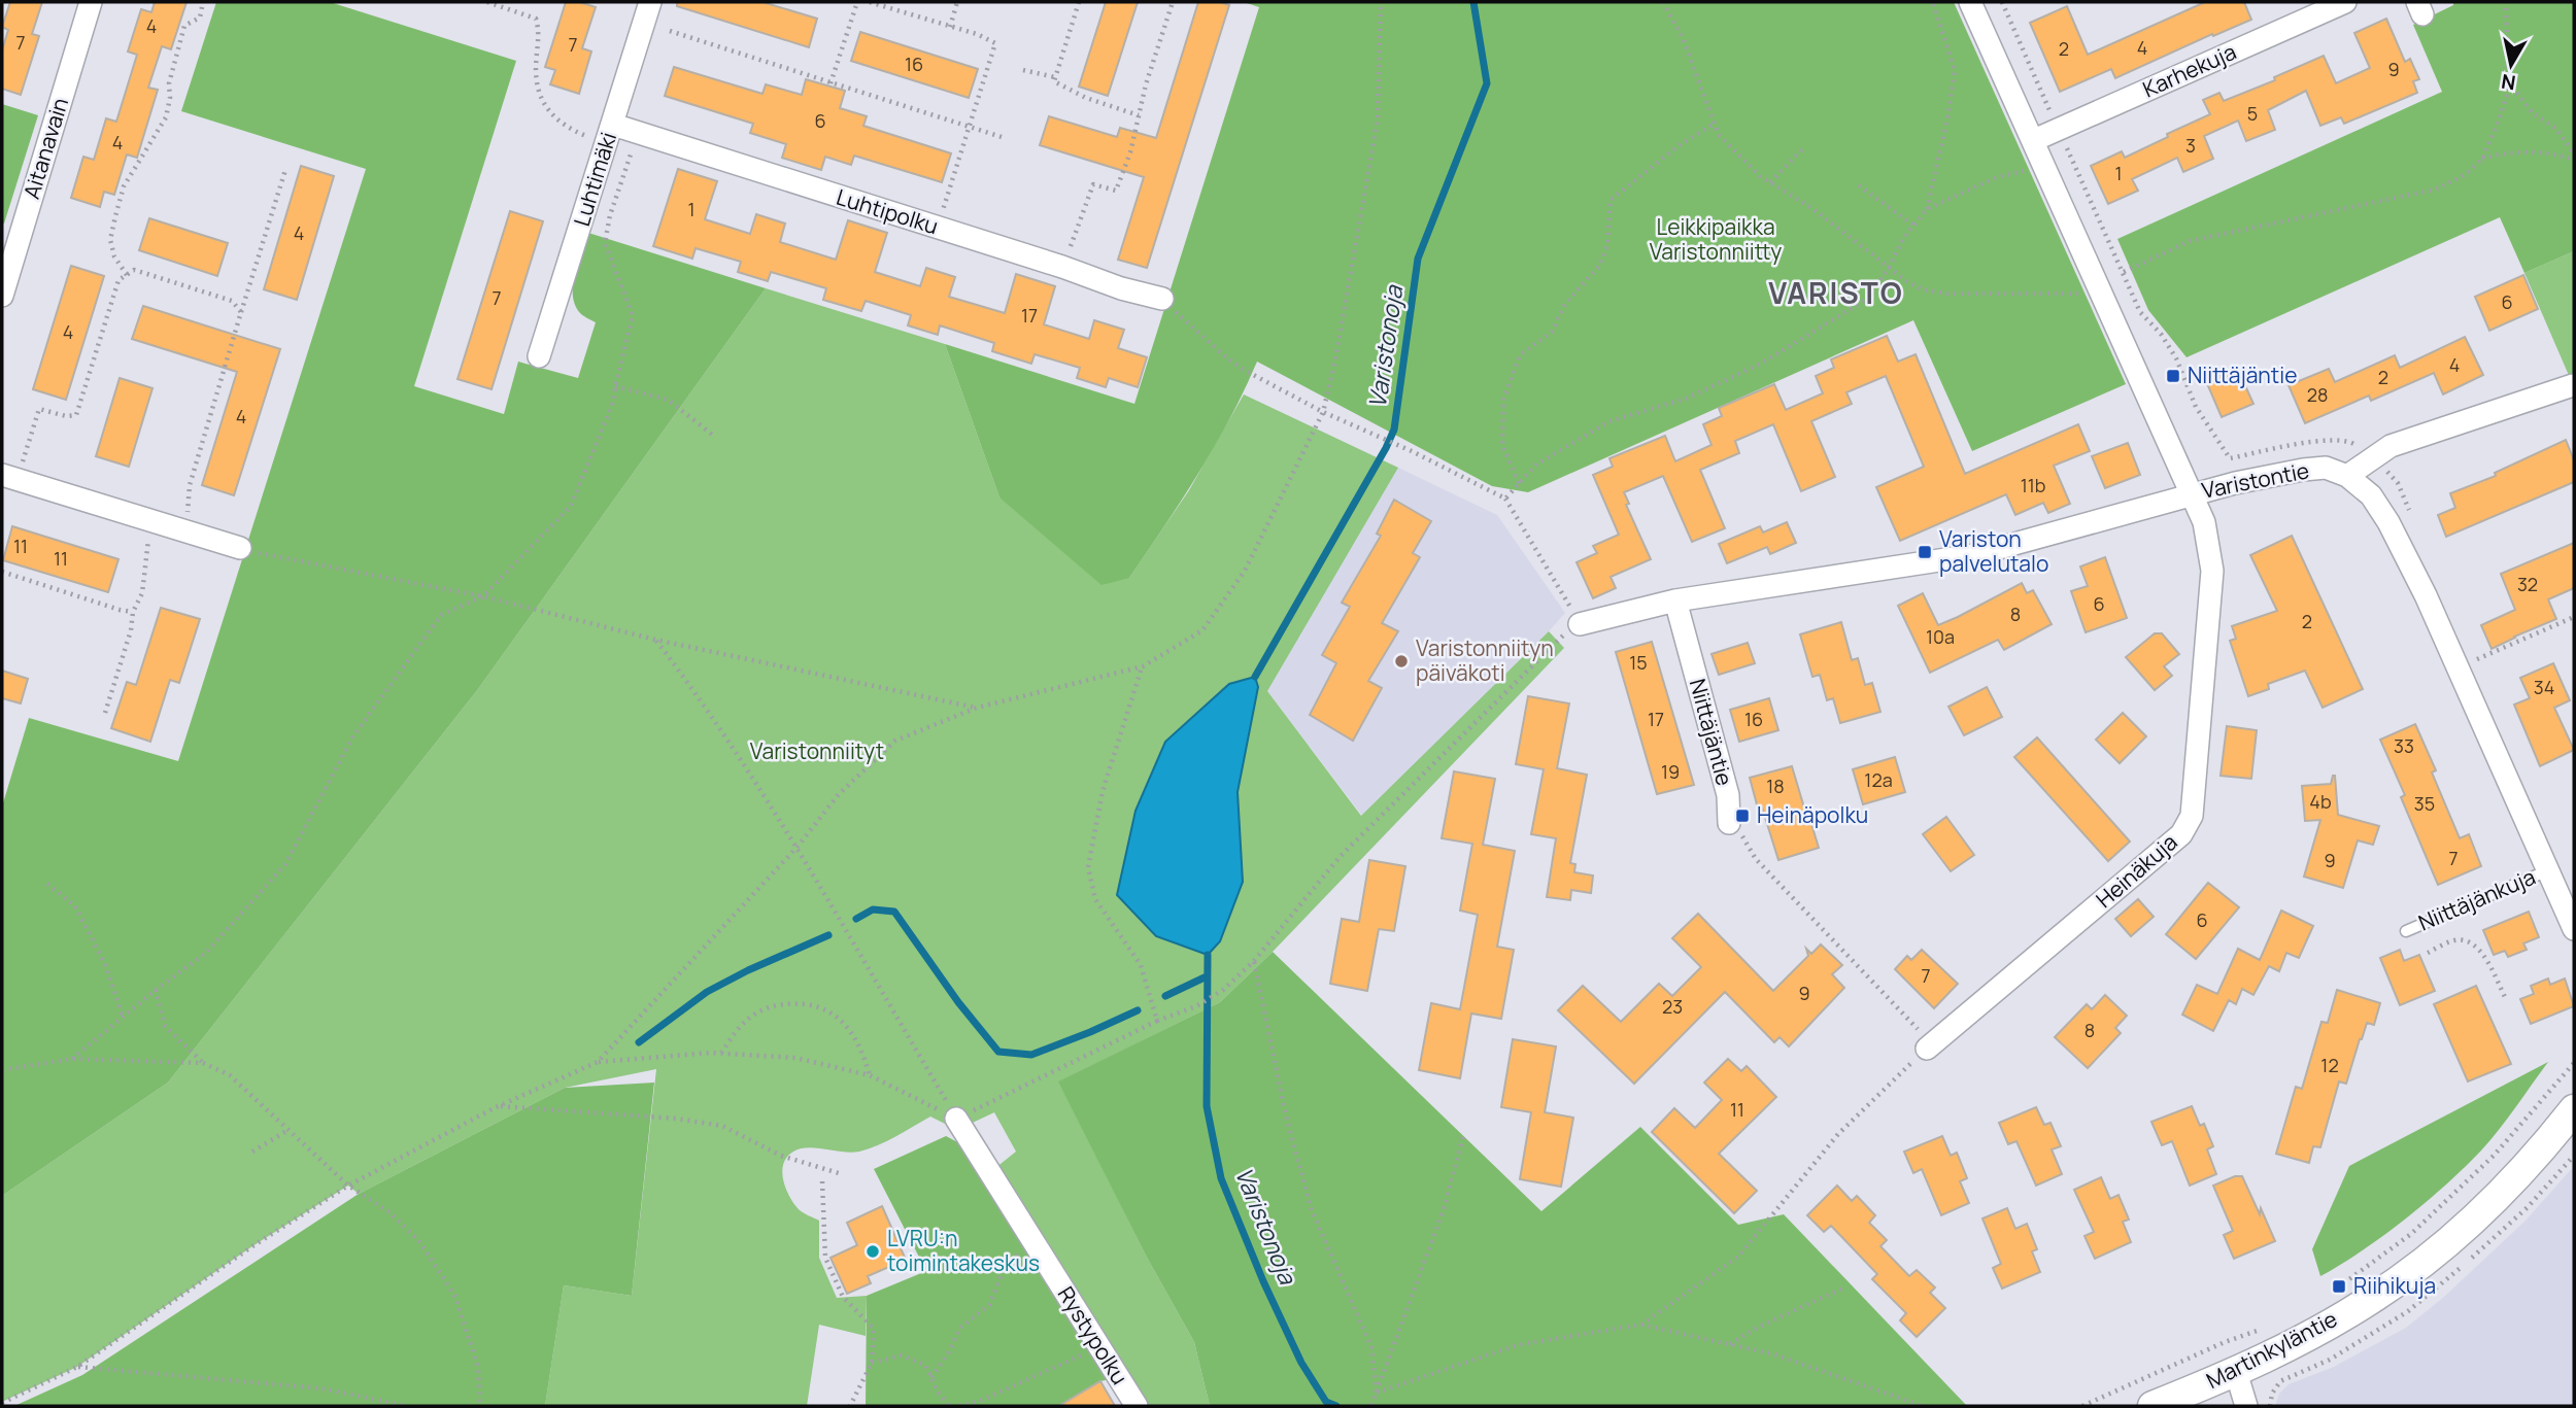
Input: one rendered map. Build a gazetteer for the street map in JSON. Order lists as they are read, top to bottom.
{
  "streets": {
    "main road": ["Martinkyläntie"],
    "street": [
      "Karhekuja",
      "Aitanavain",
      "Luhtimäki",
      "Luhtipolku",
      "Varistontie",
      "Niittäjäntie",
      "Heinäkuja",
      "Rystypolku"
    ],
    "lane": ["Niittäjänkuja"]
  },
  "crossings": [
    ["Karhekuja", "Varistontie"],
    ["Luhtimäki", "Luhtipolku"],
    ["Varistontie", "Heinäkuja"]
  ],
  "districts": ["VARISTO"],
  "water": ["Varistonoja"],
  "parks": ["Leikkipaikka Varistonniitty", "Varistonniityt"],
  "places": {
    "transit": [
      "Niittäjäntie",
      "Variston palvelutalo",
      "Heinäpolku",
      "Riihikuja"
    ],
    "other": ["Varistonniityn päiväkoti", "LVRU:n toimintakeskus"]
  },
  "house_numbers": [
    "4",
    "7",
    "7",
    "4",
    "2",
    "16",
    "9",
    "5",
    "6",
    "4",
    "3",
    "1",
    "1",
    "4",
    "7",
    "6",
    "17",
    "4",
    "4",
    "2",
    "28",
    "4",
    "11b",
    "11",
    "11",
    "32",
    "6",
    "8",
    "2",
    "10a",
    "15",
    "34",
    "17",
    "16",
    "33",
    "19",
    "12a",
    "18",
    "4b",
    "35",
    "7",
    "9",
    "6",
    "7",
    "9",
    "23",
    "8",
    "12",
    "11"
  ],
  "north": "bottom"
}
